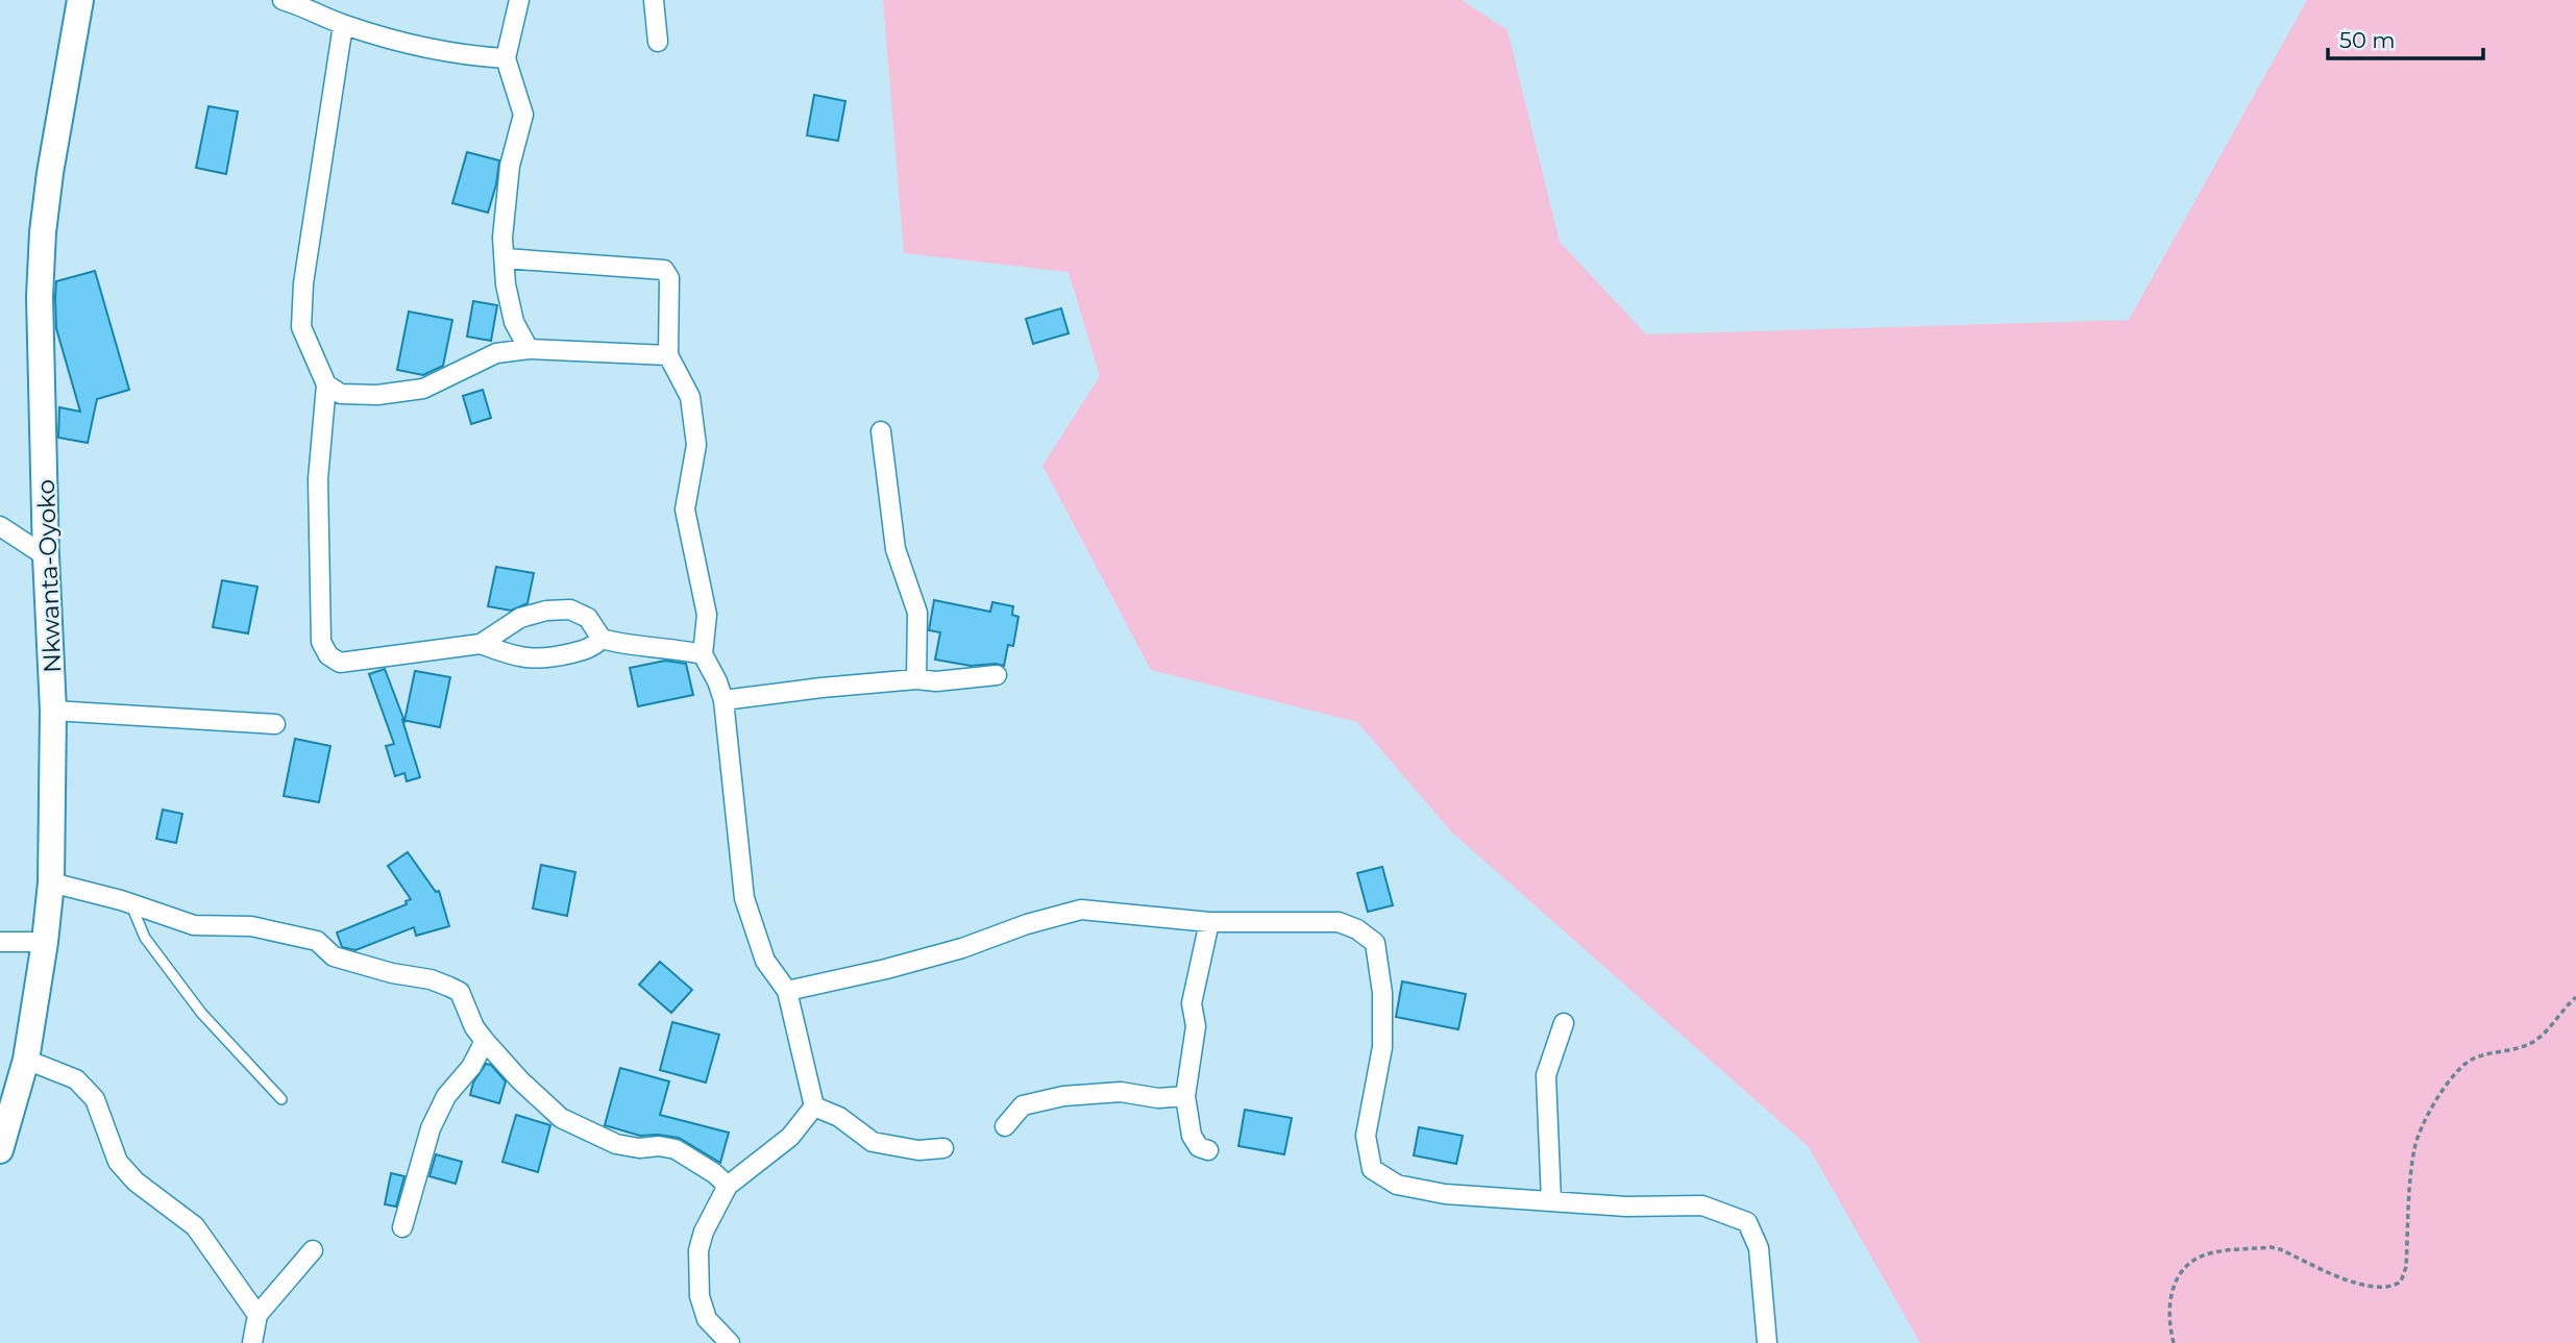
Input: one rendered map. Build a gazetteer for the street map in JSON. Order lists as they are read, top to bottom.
{
  "streets": {
    "street": ["Nkwanta-Oyoko"]
  },
  "scale_bar": "50 m"
}
